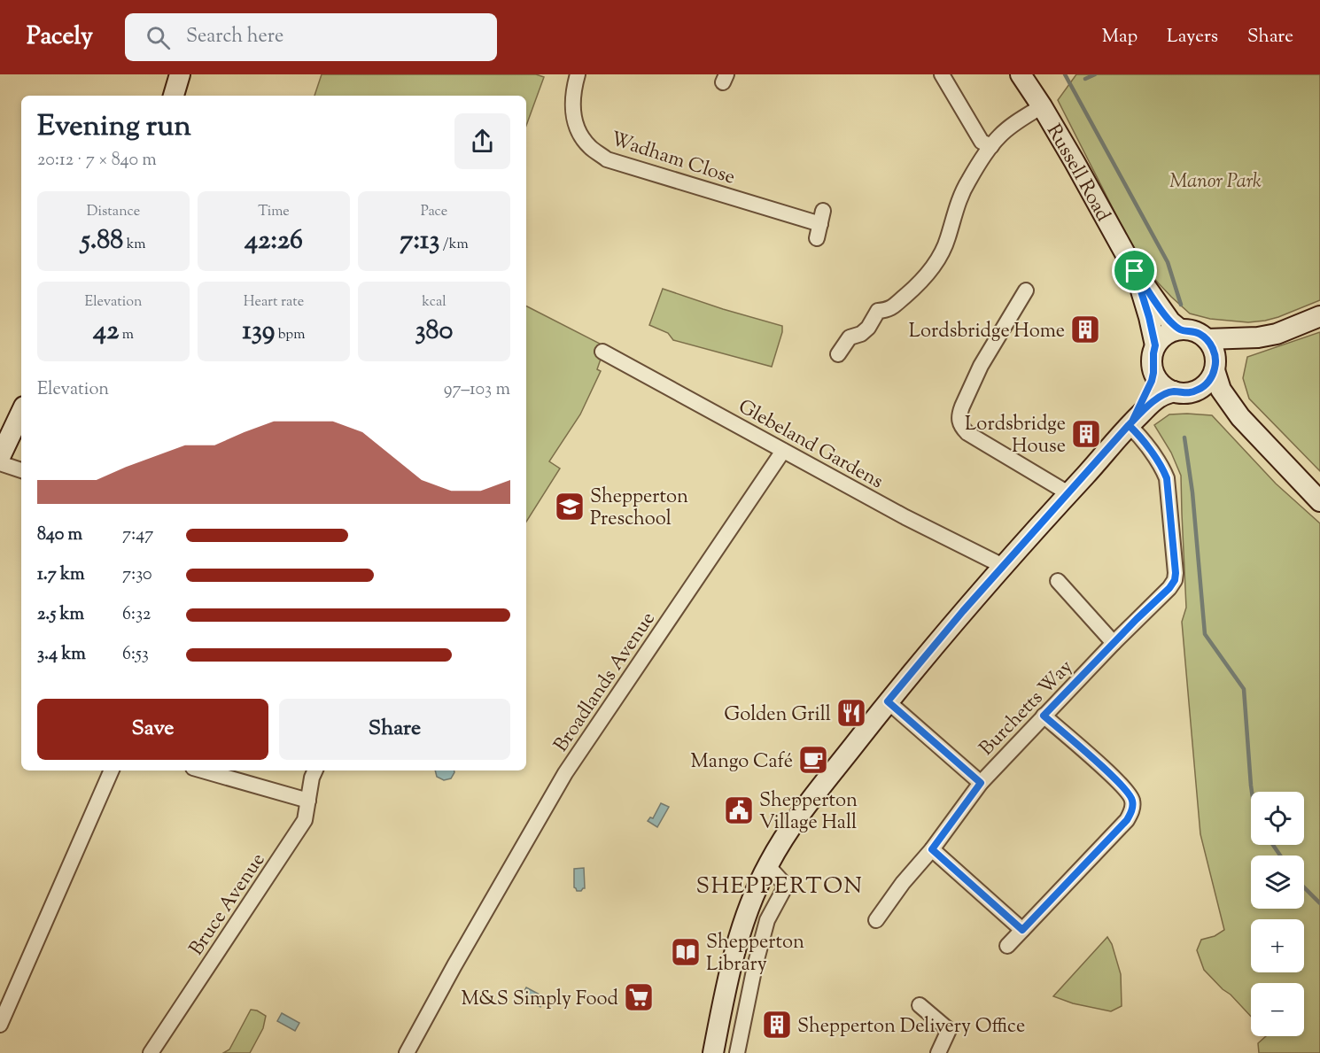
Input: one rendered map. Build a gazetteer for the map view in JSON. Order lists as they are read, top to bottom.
{
  "streets": {
    "main road": ["Russell Road"],
    "street": [
      "Wadham Close",
      "Glebeland Gardens",
      "Broadlands Avenue",
      "Burchetts Way",
      "Bruce Avenue"
    ]
  },
  "crossings": [
    ["Glebeland Gardens", "Broadlands Avenue"]
  ],
  "districts": ["SHEPPERTON"],
  "parks": ["Manor Park"],
  "places": {
    "building": ["Lordsbridge Home", "Lordsbridge House", "Shepperton Delivery Office"],
    "school or university": ["Shepperton Preschool"],
    "restaurant": ["Golden Grill"],
    "cafe": ["Mango Café"],
    "public building": ["Shepperton Village Hall"],
    "library": ["Shepperton Library"],
    "supermarket": ["M&S Simply Food"]
  },
  "page": {
    "header": "Pacely",
    "search": "Search here",
    "nav": ["Map", "Layers", "Share"],
    "heading": ["Evening run", "20:12 · 7 × 840 m"],
    "stats": [
      ["Distance", "5.88 km"],
      ["Time", "42:26"],
      ["Pace", "7:13 /km"],
      ["Elevation", "42 m"],
      ["Heart rate", "139 bpm"],
      ["kcal", "380"]
    ],
    "chart": ["Elevation", "97–103 m"],
    "list": [
      {
        "name": "840 m",
        "note": "7:47"
      },
      {
        "name": "1.7 km",
        "note": "7:30"
      },
      {
        "name": "2.5 km",
        "note": "6:32"
      },
      {
        "name": "3.4 km",
        "note": "6:53"
      }
    ],
    "buttons": ["Save", "Share"],
    "map_buttons": ["+", "−"]
  }
}
